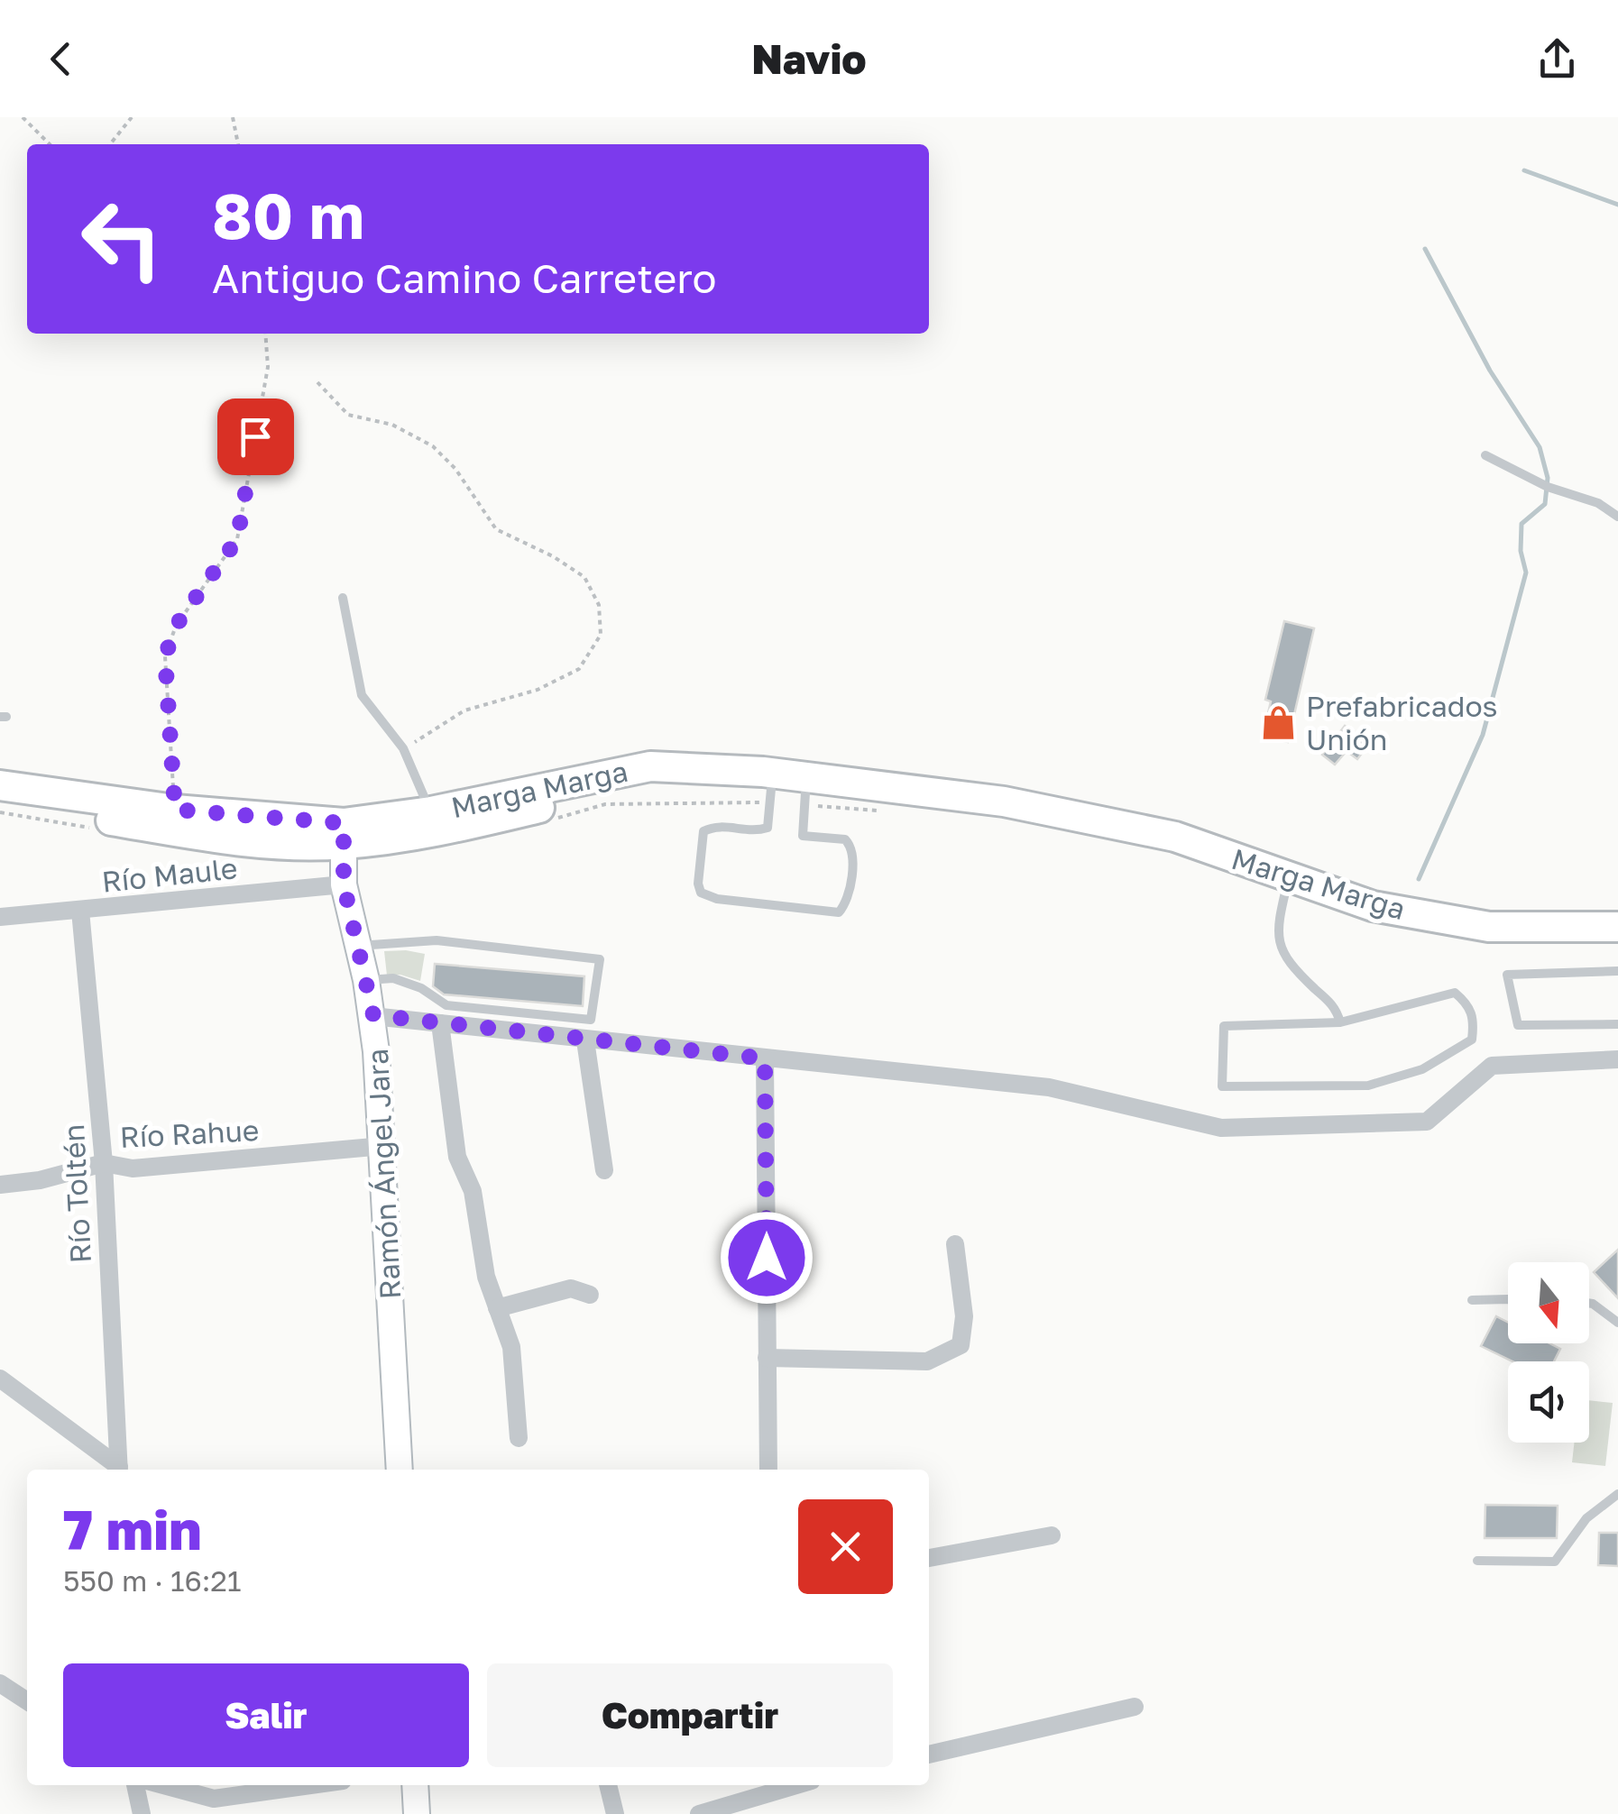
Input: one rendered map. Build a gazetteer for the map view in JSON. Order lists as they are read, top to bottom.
{
  "streets": {
    "main road": ["Marga Marga", "Ramón Ángel Jara"],
    "street": ["Río Maule", "Río Rahue", "Río Toltén"]
  },
  "crossings": [
    ["Marga Marga", "Ramón Ángel Jara"],
    ["Río Maule", "Ramón Ángel Jara"],
    ["Río Maule", "Río Toltén"],
    ["Río Rahue", "Ramón Ángel Jara"],
    ["Río Rahue", "Río Toltén"]
  ],
  "places": {
    "shop": ["Prefabricados Unión"]
  },
  "north": "bottom",
  "page": {
    "header": "Navio",
    "turn": ["80 m", "Antiguo Camino Carretero"],
    "heading": ["7 min", "550 m · 16:21"],
    "buttons": ["Salir", "Compartir"]
  }
}
